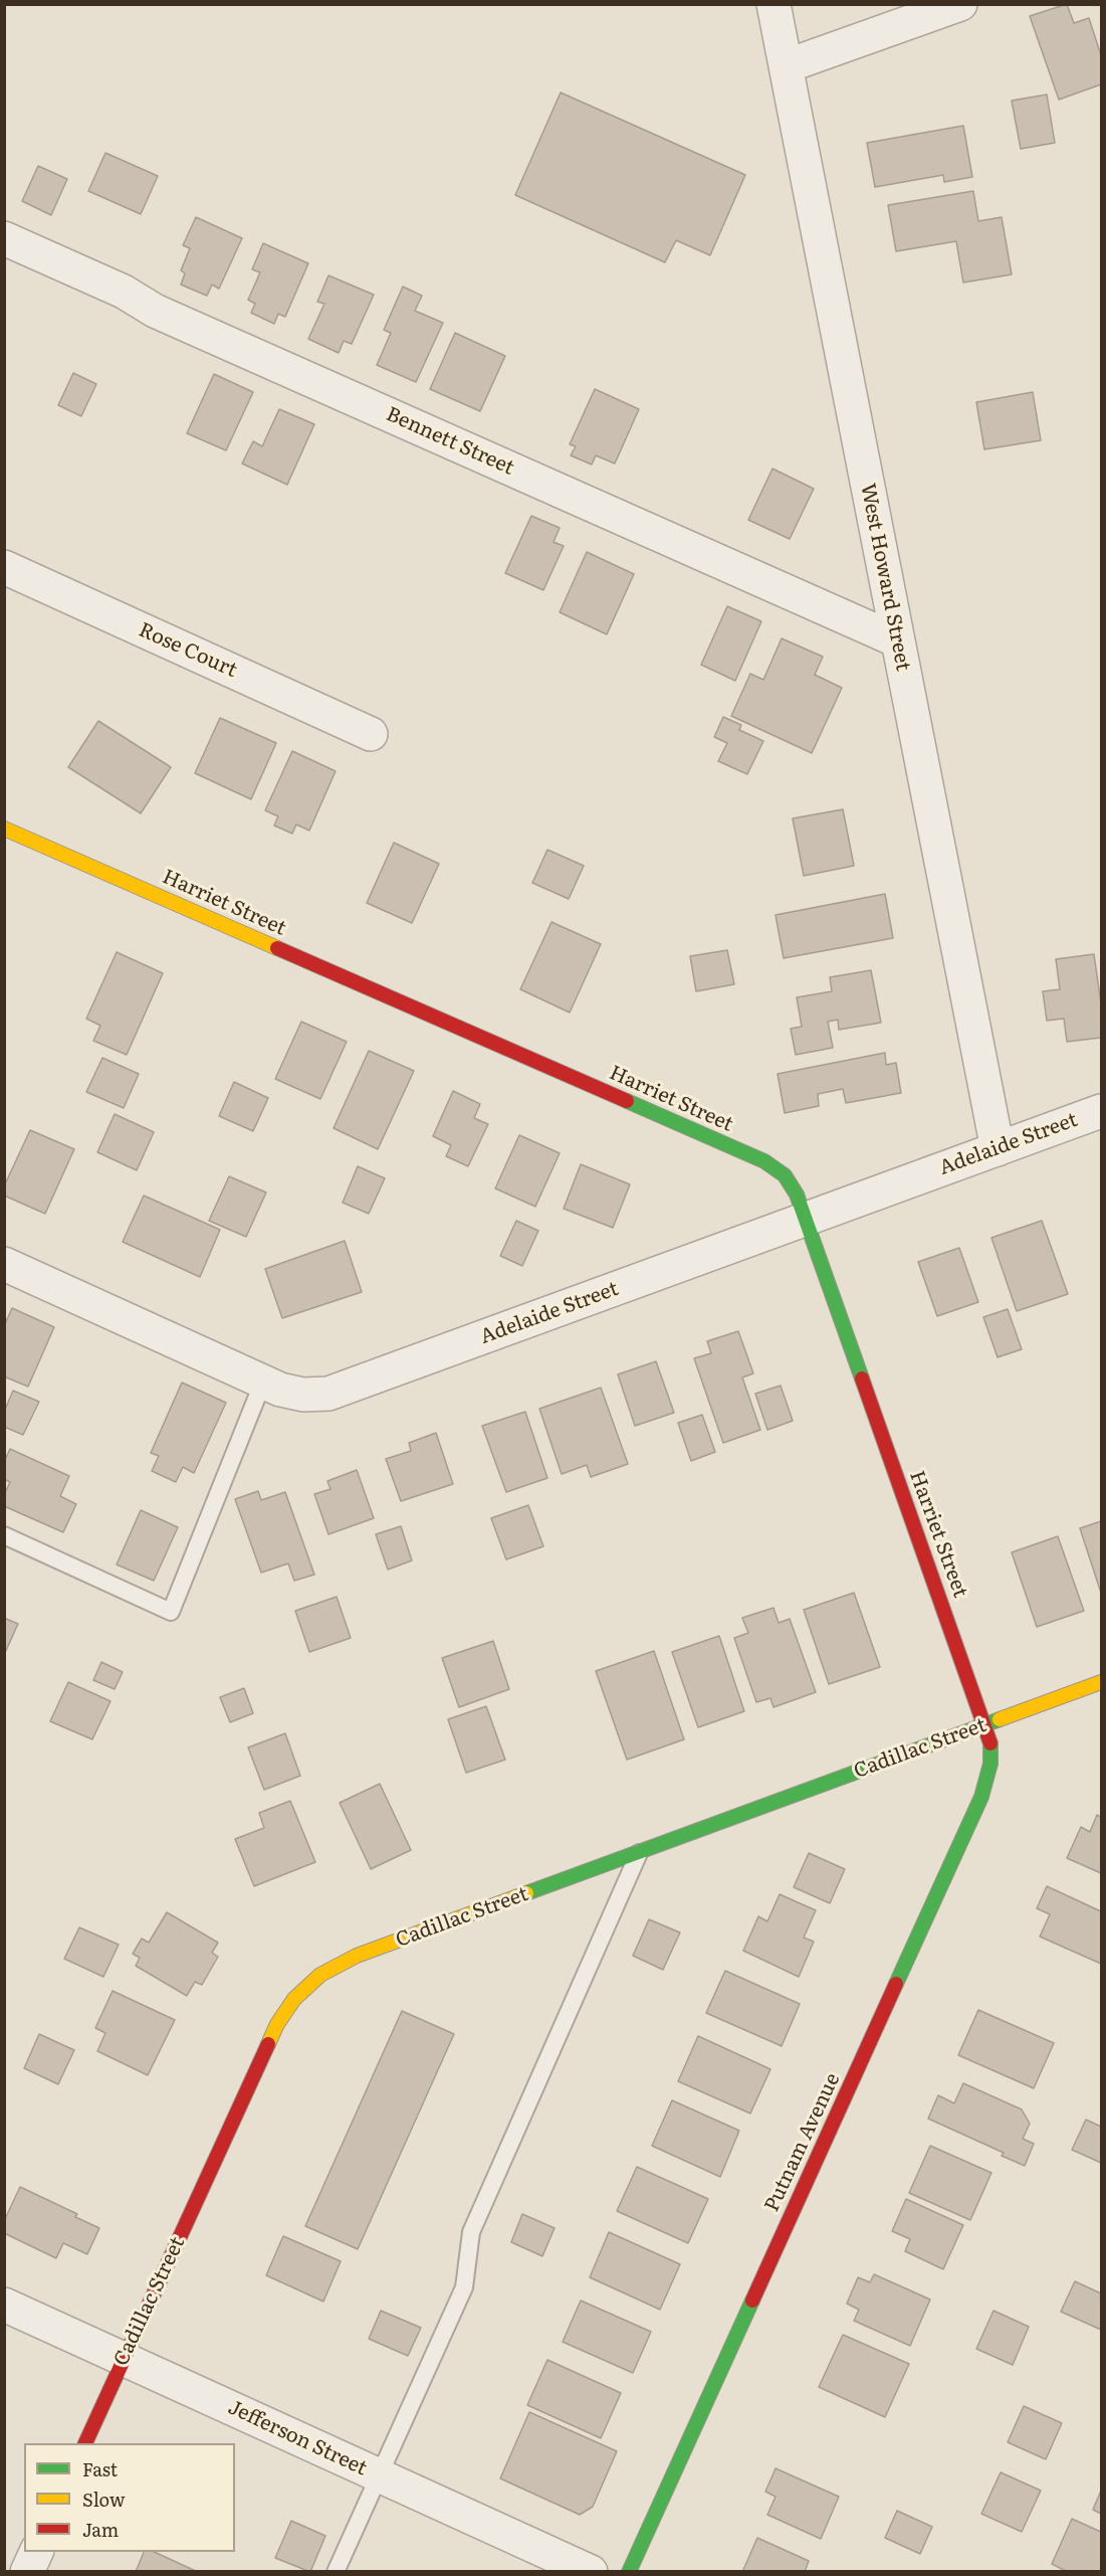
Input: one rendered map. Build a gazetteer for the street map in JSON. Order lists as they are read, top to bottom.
{
  "streets": {
    "street": [
      "Bennett Street",
      "West Howard Street",
      "Rose Court",
      "Harriet Street",
      "Adelaide Street",
      "Cadillac Street",
      "Putnam Avenue",
      "Jefferson Street"
    ]
  },
  "crossings": [
    ["Bennett Street", "West Howard Street"],
    ["West Howard Street", "Adelaide Street"],
    ["Harriet Street", "Adelaide Street"],
    ["Harriet Street", "Cadillac Street"],
    ["Harriet Street", "Putnam Avenue"],
    ["Cadillac Street", "Putnam Avenue"],
    ["Cadillac Street", "Jefferson Street"]
  ],
  "legend": ["Fast", "Slow", "Jam"]
}
